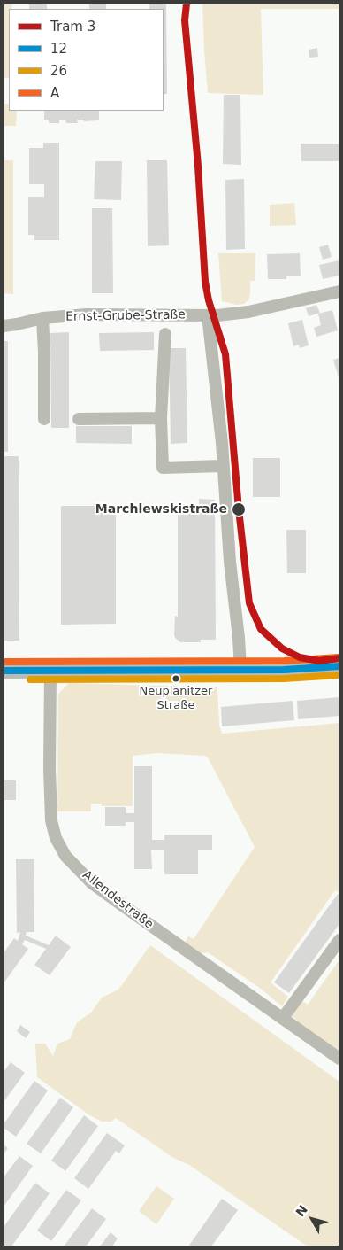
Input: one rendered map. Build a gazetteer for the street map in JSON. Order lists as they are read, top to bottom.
{
  "streets": {
    "street": ["Ernst-Grube-Straße", "Allendestraße"]
  },
  "places": ["Marchlewskistraße", "Neuplanitzer Straße"],
  "lines": [
    "tram line 3",
    "transit line A",
    "transit line 12",
    "transit line 26"
  ],
  "legend": [
    "Tram 3",
    "12",
    "26",
    "A"
  ],
  "north": "top left"
}
